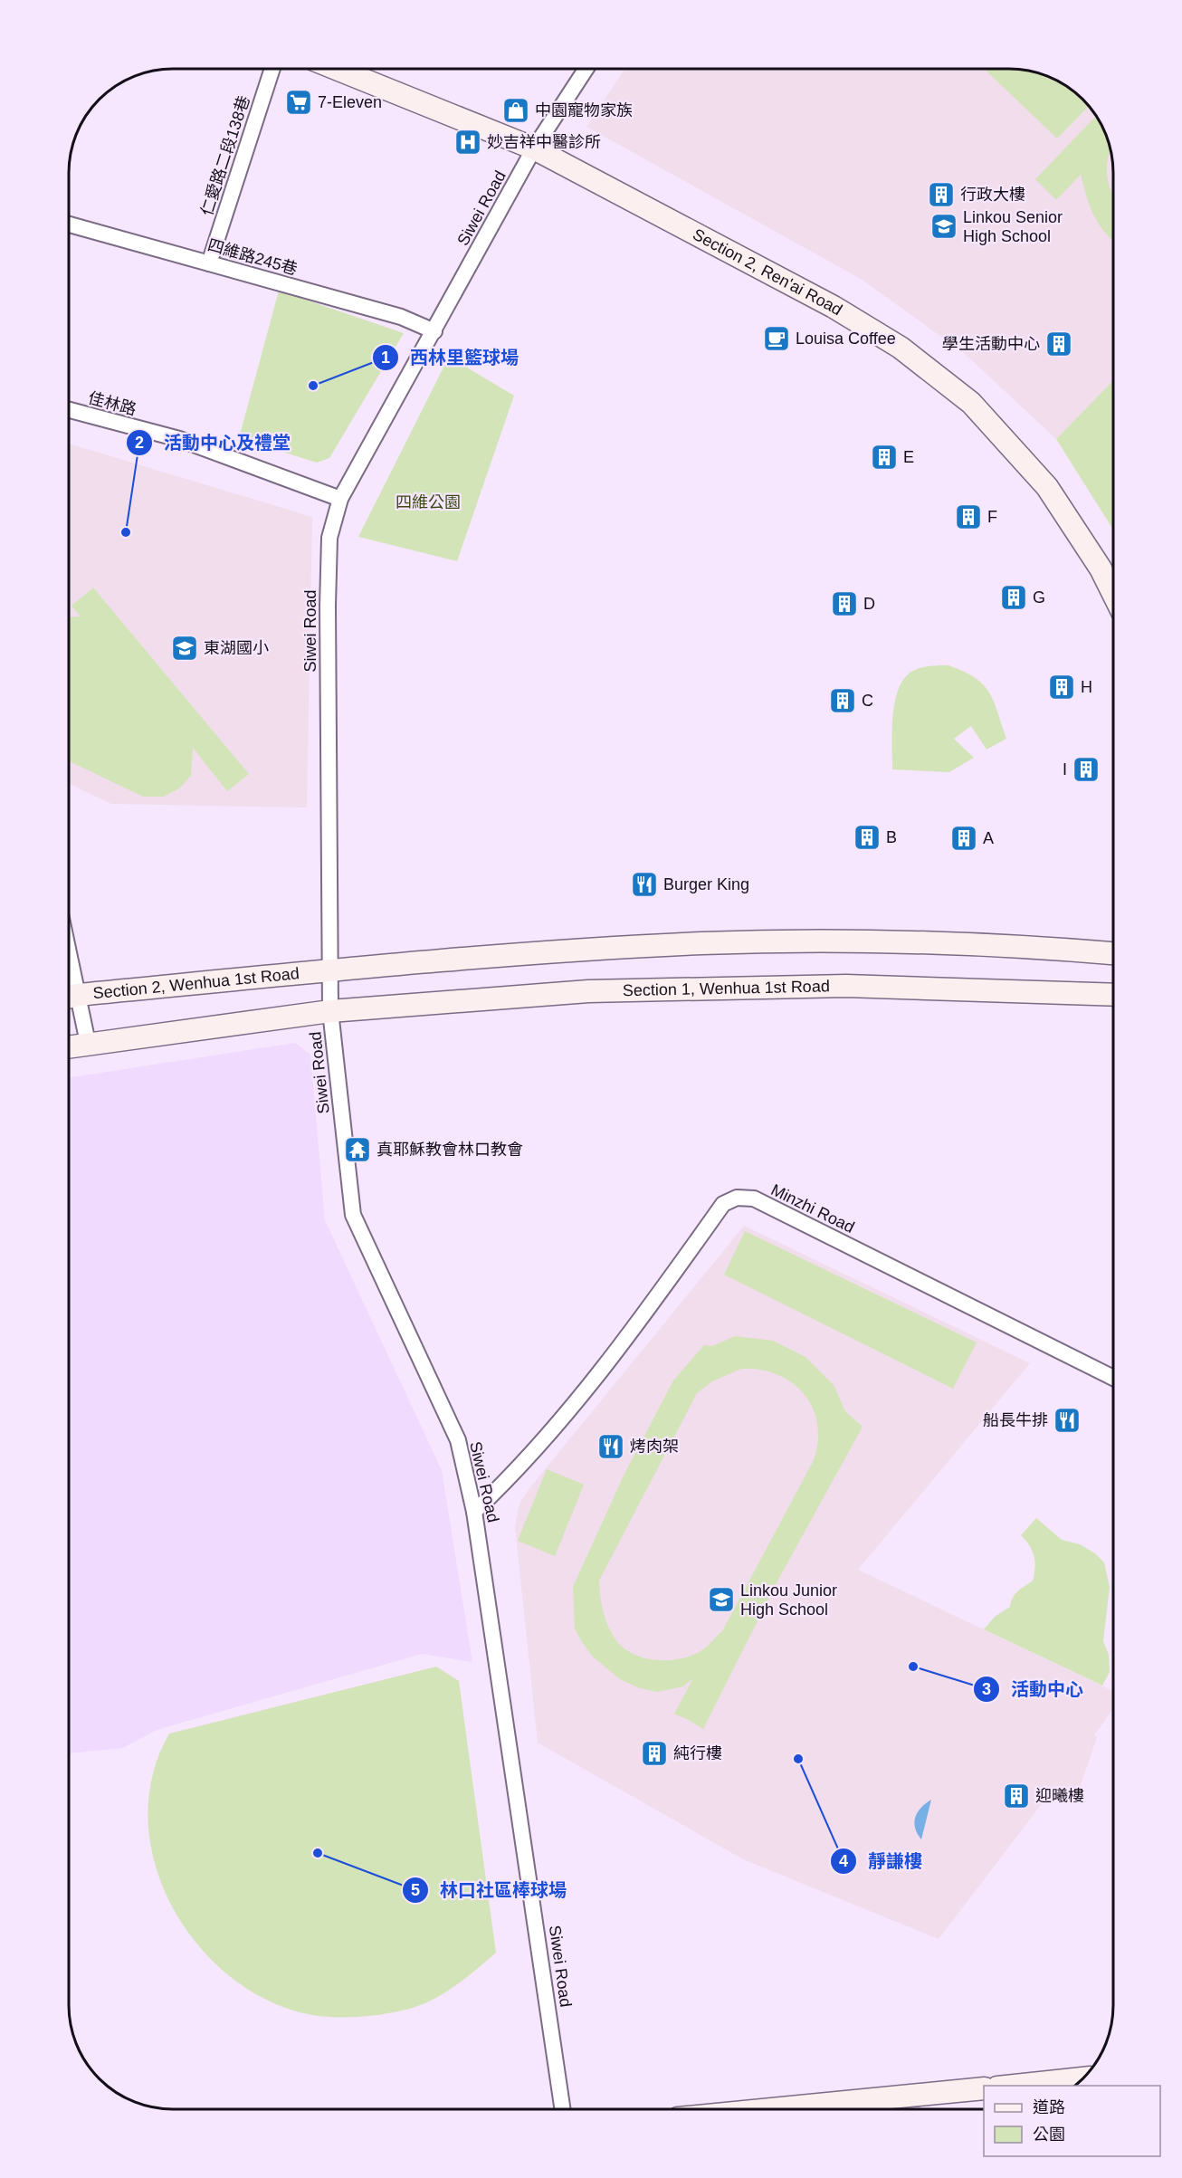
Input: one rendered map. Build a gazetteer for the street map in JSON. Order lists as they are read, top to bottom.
{
  "streets": {
    "main road": ["Section 2, Ren'ai Road", "Section 2, Wenhua 1st Road", "Section 1, Wenhua 1st Road"],
    "street": [
      "仁愛路二段138巷",
      "Siwei Road",
      "四維路245巷",
      "佳林路",
      "Minzhi Road"
    ]
  },
  "crossings": [
    ["仁愛路二段138巷", "四維路245巷"],
    ["Siwei Road", "四維路245巷"],
    ["Siwei Road", "Section 2, Ren'ai Road"],
    ["Siwei Road", "佳林路"],
    ["Siwei Road", "Section 2, Wenhua 1st Road"],
    ["Siwei Road", "Section 1, Wenhua 1st Road"],
    ["Siwei Road", "Minzhi Road"]
  ],
  "parks": ["四維公園"],
  "places": {
    "supermarket": ["7-Eleven"],
    "shop": ["中園寵物家族"],
    "hospital": ["妙吉祥中醫診所"],
    "building": [
      "行政大樓",
      "學生活動中心",
      "E",
      "F",
      "G",
      "D",
      "H",
      "C",
      "I",
      "B",
      "A",
      "純行樓",
      "迎曦樓"
    ],
    "school or university": ["Linkou Senior High School", "東湖國小", "Linkou Junior High School"],
    "cafe": ["Louisa Coffee"],
    "other": [
      "西林里籃球場",
      "活動中心及禮堂",
      "活動中心",
      "靜謙樓",
      "林口社區棒球場"
    ],
    "restaurant": ["Burger King", "船長牛排", "烤肉架"],
    "temple": ["真耶穌教會林口教會"]
  },
  "legend": ["道路", "公園"]
}
